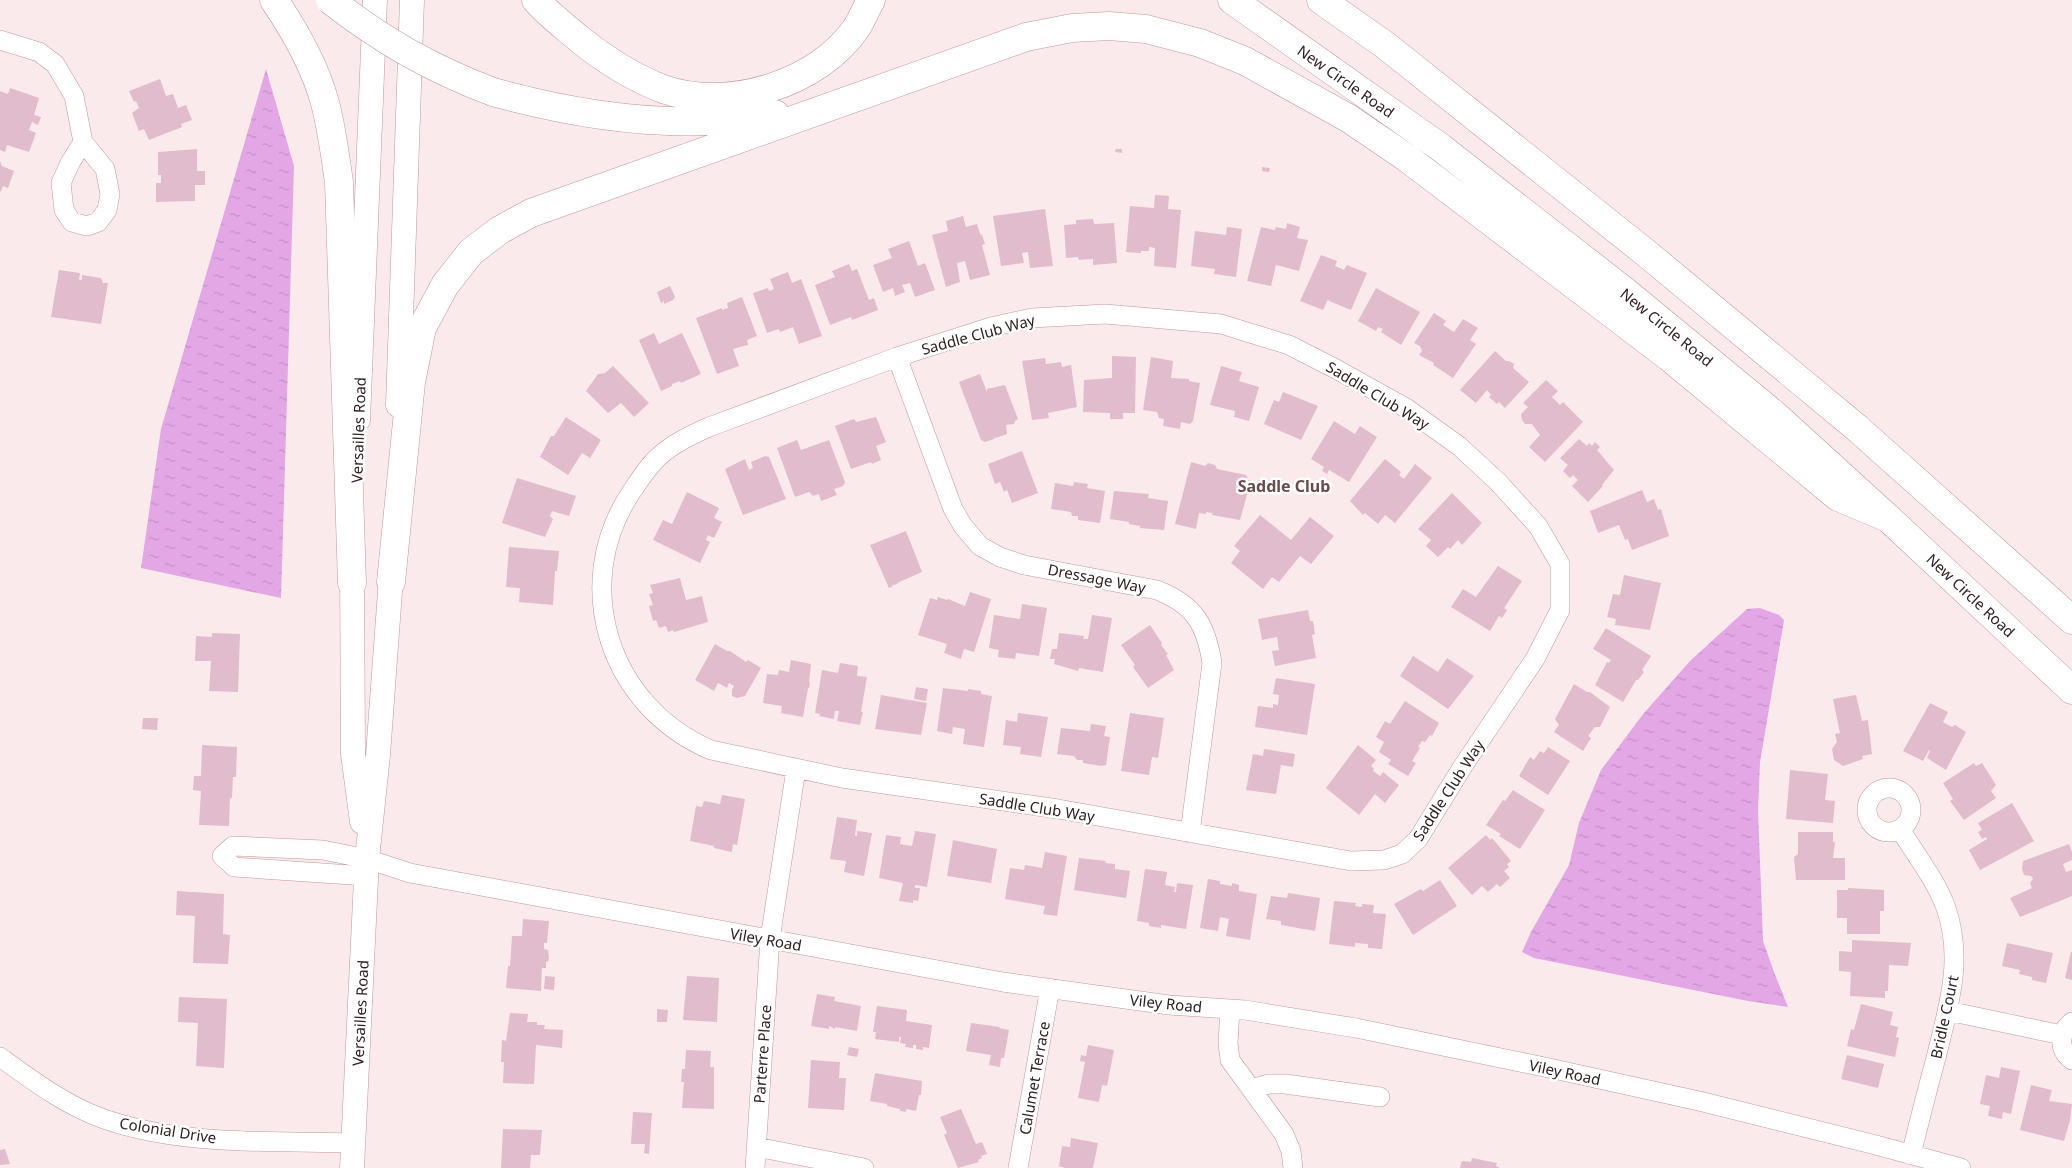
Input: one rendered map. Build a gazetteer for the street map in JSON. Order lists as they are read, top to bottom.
{
  "streets": {
    "highway": ["New Circle Road"],
    "main road": ["Versailles Road"],
    "street": [
      "Saddle Club Way",
      "Dressage Way",
      "Viley Road",
      "Bridle Court",
      "Parterre Place",
      "Calumet Terrace",
      "Colonial Drive"
    ]
  },
  "crossings": [
    ["Saddle Club Way", "Dressage Way"],
    ["Versailles Road", "Viley Road"],
    ["Versailles Road", "Colonial Drive"],
    ["Viley Road", "Bridle Court"],
    ["Viley Road", "Parterre Place"],
    ["Viley Road", "Calumet Terrace"]
  ],
  "districts": ["Saddle Club"]
}
